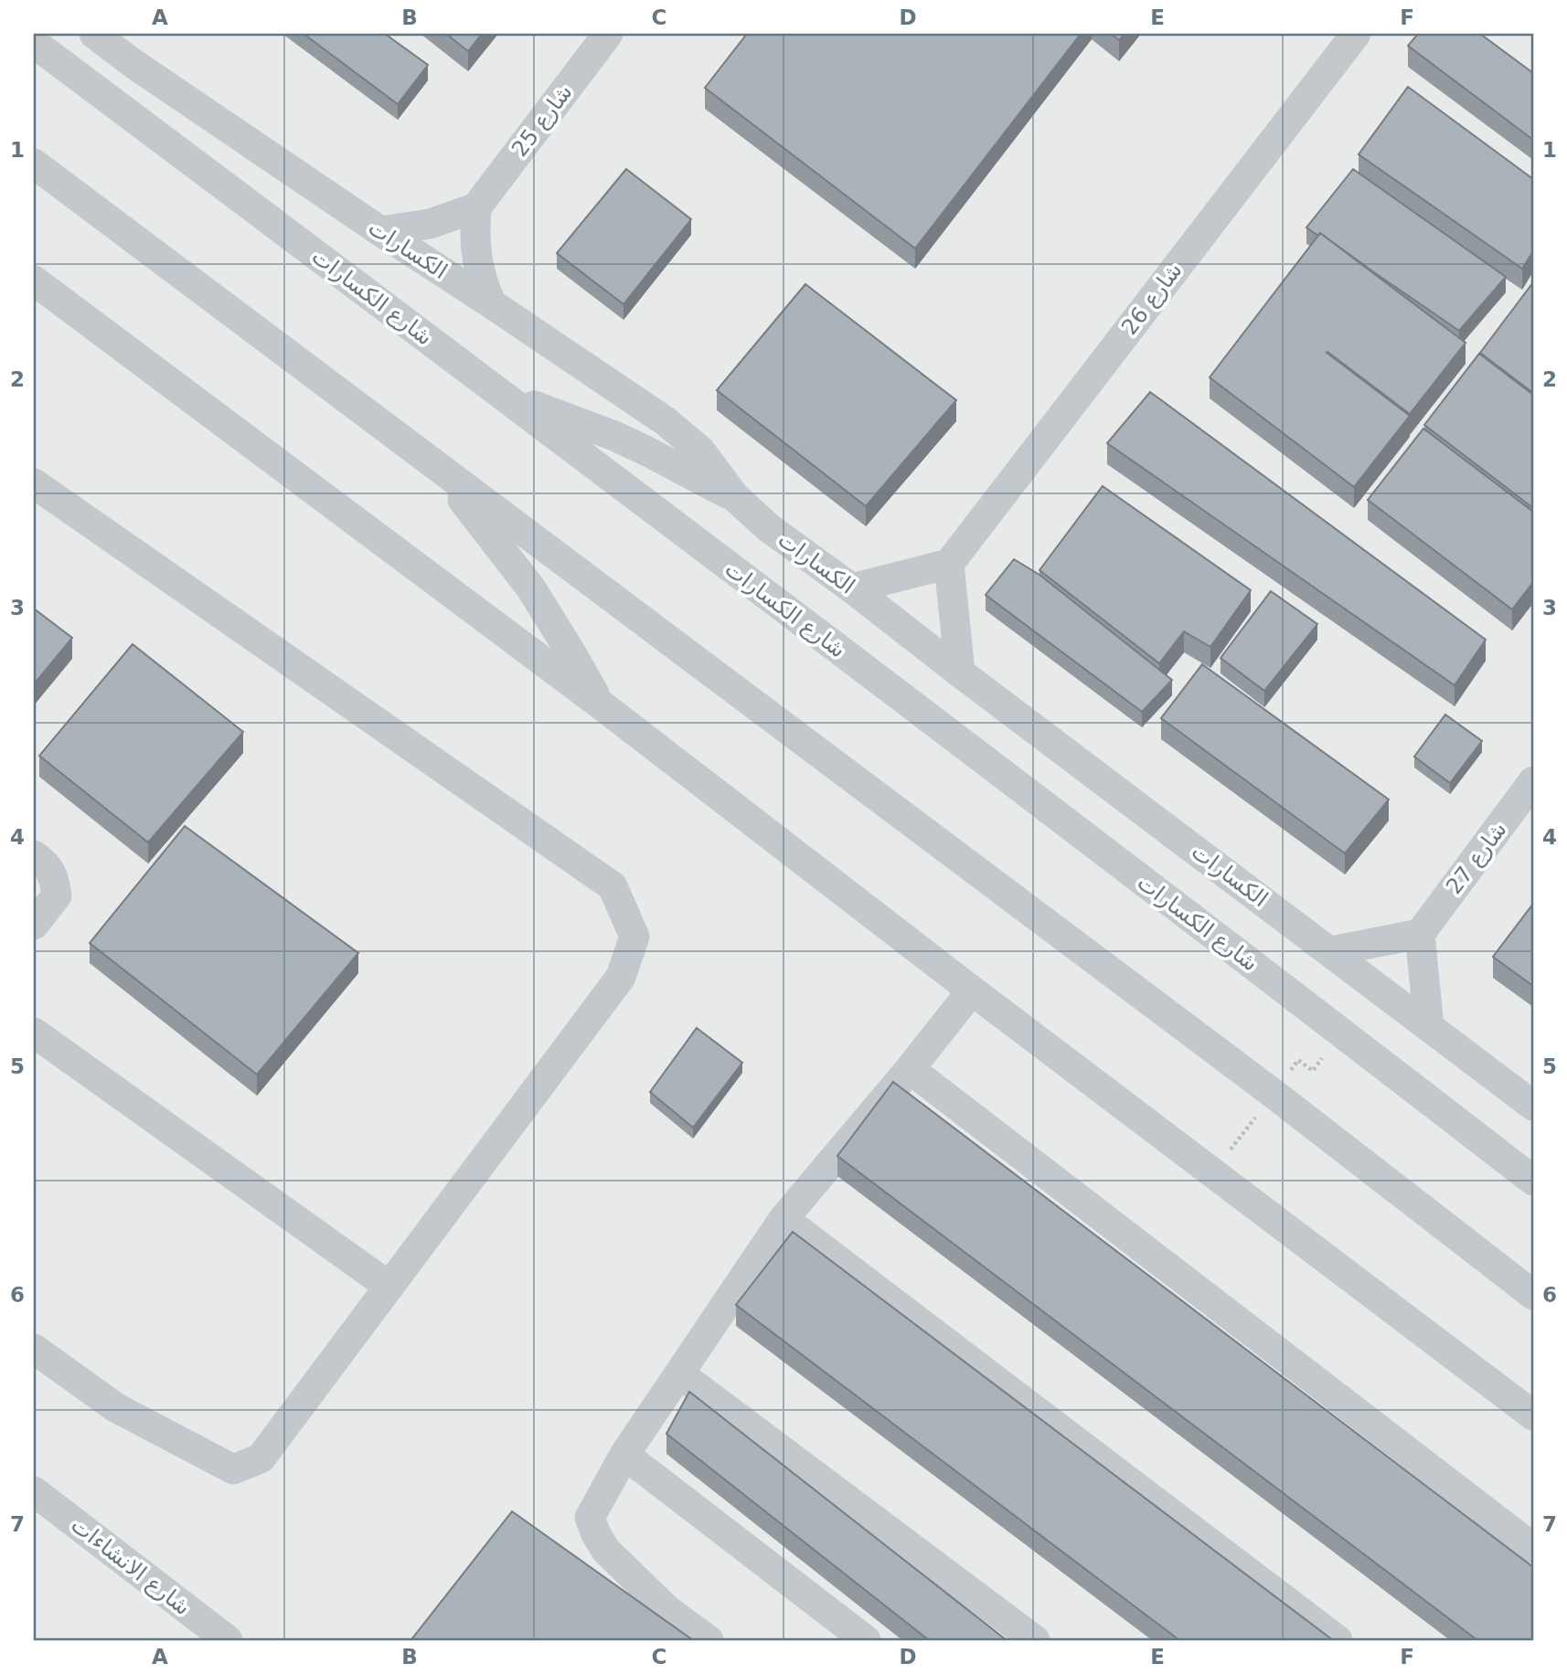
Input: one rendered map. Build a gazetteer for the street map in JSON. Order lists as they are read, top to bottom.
{
  "streets": {
    "street": [
      "شارع 25",
      "الكسارات",
      "شارع الكسارات",
      "شارع 26",
      "شارع 27",
      "شارع الانشاءات"
    ]
  },
  "grid": {
    "columns": [
      "A",
      "B",
      "C",
      "D",
      "E",
      "F"
    ],
    "rows": [
      "1",
      "2",
      "3",
      "4",
      "5",
      "6",
      "7"
    ]
  }
}
